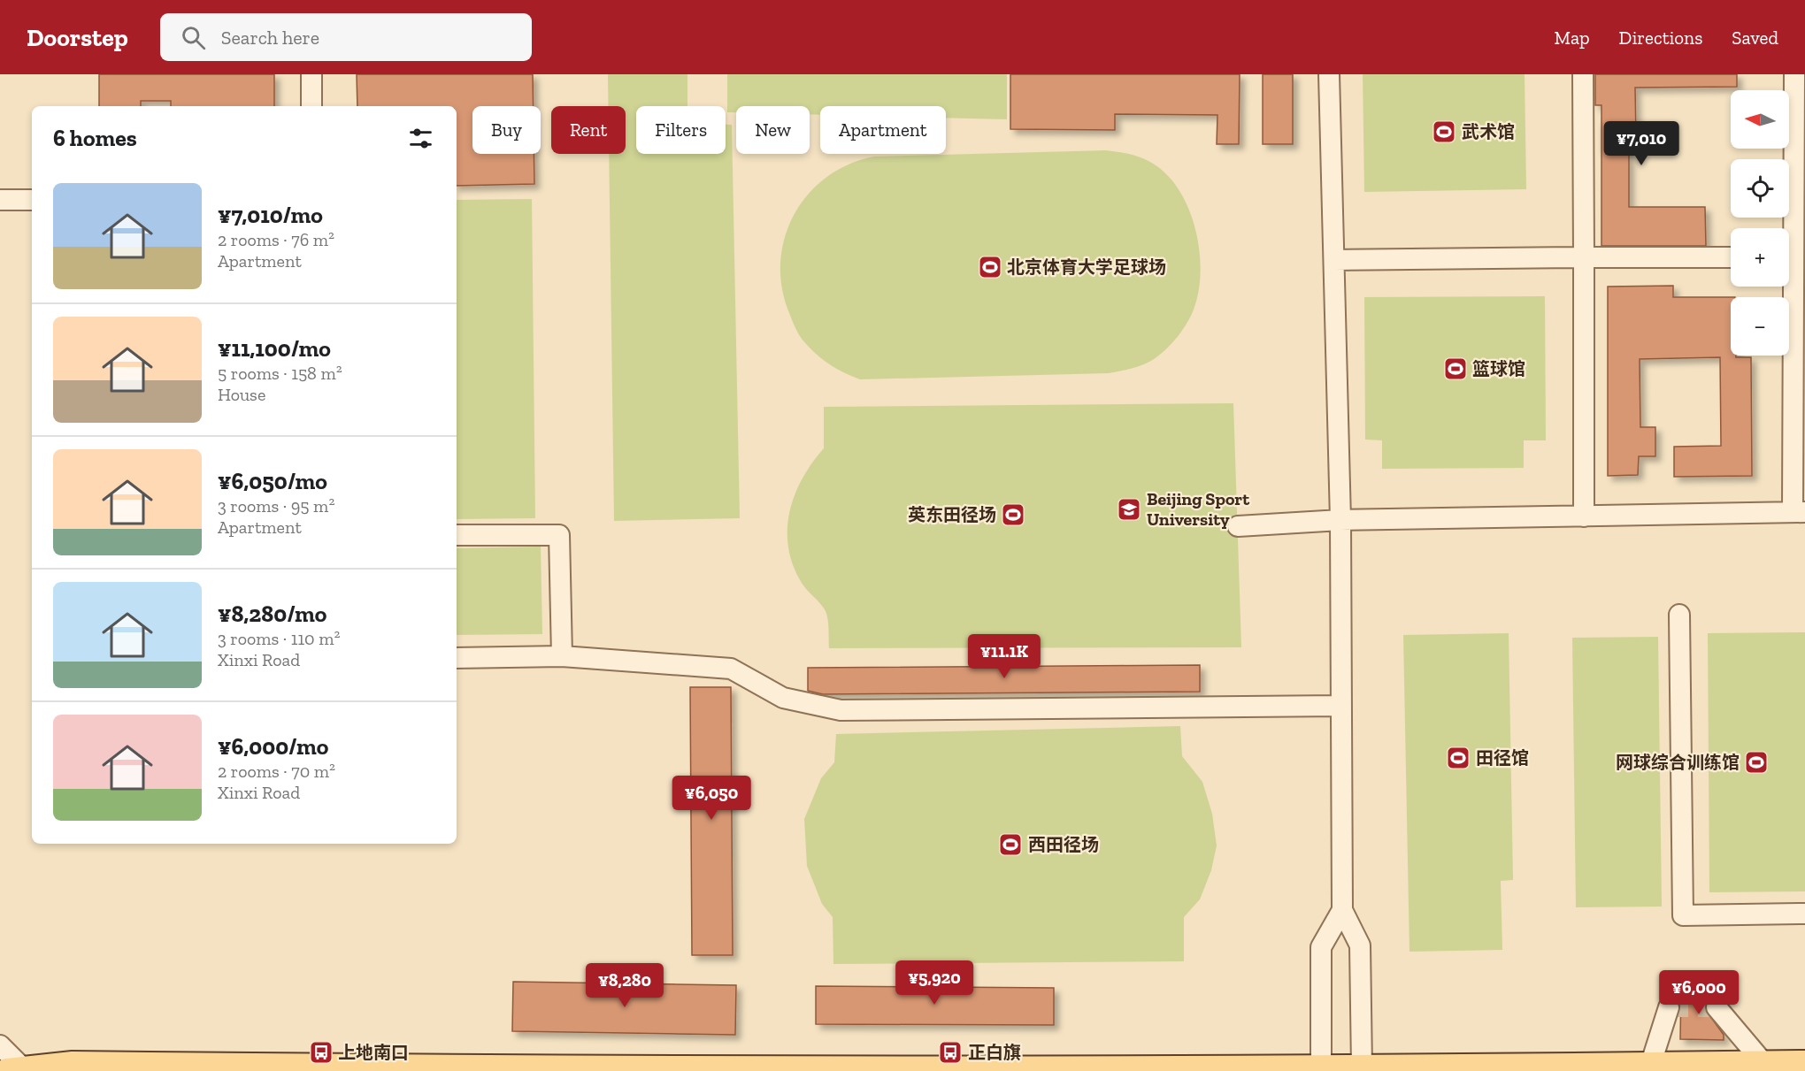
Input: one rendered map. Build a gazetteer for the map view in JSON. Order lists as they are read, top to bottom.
{
  "places": {
    "sports": [
      "武术馆",
      "北京体育大学足球场",
      "篮球馆",
      "英东田径场",
      "田径馆",
      "网球综合训练馆",
      "西田径场"
    ],
    "school or university": ["Beijing Sport University"],
    "bus stop": ["上地南口", "正白旗"]
  },
  "north": "left",
  "page": {
    "header": "Doorstep",
    "search": "Search here",
    "nav": ["Map", "Directions", "Saved"],
    "map_buttons": ["+", "−"],
    "chip": [
      "Buy",
      "Rent",
      "Filters",
      "New",
      "Apartment"
    ],
    "heading": "6 homes",
    "price": [
      "¥7,010",
      "¥11.1K",
      "¥6,050",
      "¥5,920",
      "¥8,280",
      "¥6,000"
    ],
    "list": [
      {
        "name": "¥7,010/mo",
        "note": "2 rooms · 76 m² · Apartment"
      },
      {
        "name": "¥11,100/mo",
        "note": "5 rooms · 158 m² · House"
      },
      {
        "name": "¥6,050/mo",
        "note": "3 rooms · 95 m² · Apartment"
      },
      {
        "name": "¥8,280/mo",
        "note": "3 rooms · 110 m² · Xinxi Road"
      },
      {
        "name": "¥6,000/mo",
        "note": "2 rooms · 70 m² · Xinxi Road"
      }
    ]
  }
}
